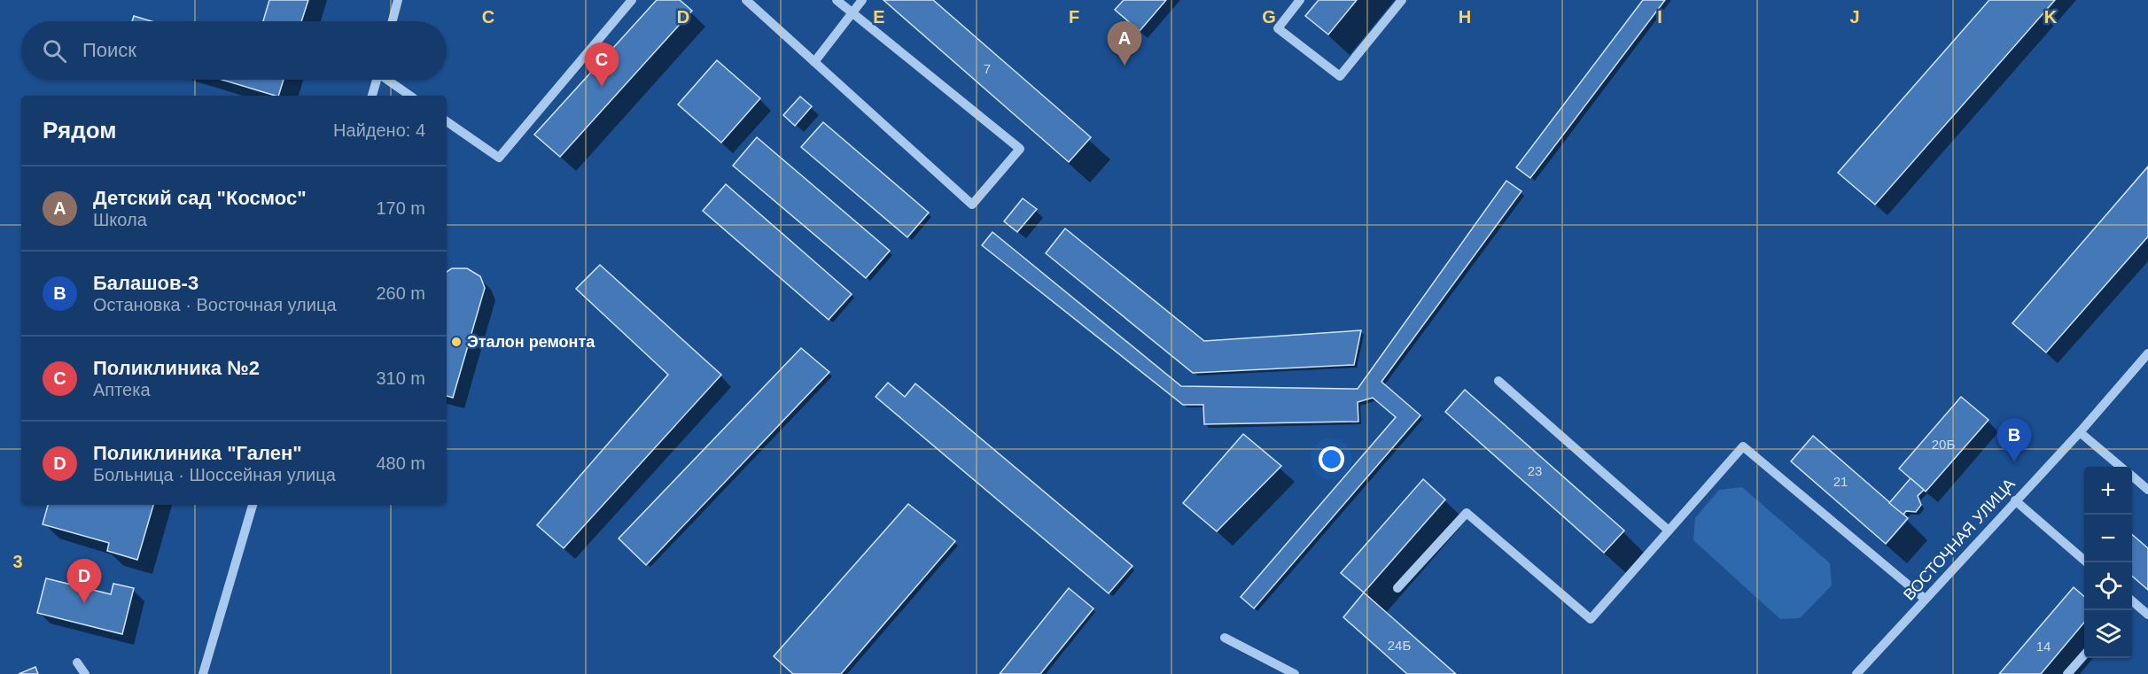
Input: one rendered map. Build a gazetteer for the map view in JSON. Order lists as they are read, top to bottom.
{
  "streets": {
    "street": ["ВОСТОЧНАЯ УЛИЦА"]
  },
  "places": ["Эталон ремонта"],
  "house_numbers": [
    "7",
    "20Б",
    "23",
    "21",
    "24Б",
    "14"
  ],
  "page": {
    "pins": [
      "A",
      "C",
      "B",
      "D"
    ],
    "search": "Поиск",
    "heading": ["Рядом", "Найдено: 4"],
    "list": [
      {
        "mark": "A",
        "name": "Детский сад \"Космос\"",
        "note": "Школа",
        "value": "170 m"
      },
      {
        "mark": "B",
        "name": "Балашов-3",
        "note": "Остановка · Восточная улица",
        "value": "260 m"
      },
      {
        "mark": "C",
        "name": "Поликлиника №2",
        "note": "Аптека",
        "value": "310 m"
      },
      {
        "mark": "D",
        "name": "Поликлиника \"Гален\"",
        "note": "Больница · Шоссейная улица",
        "value": "480 m"
      }
    ],
    "map_buttons": ["+", "−"]
  },
  "grid": {
    "columns": [
      "C",
      "D",
      "E",
      "F",
      "G",
      "H",
      "I",
      "J",
      "K"
    ],
    "rows": ["3"]
  }
}
